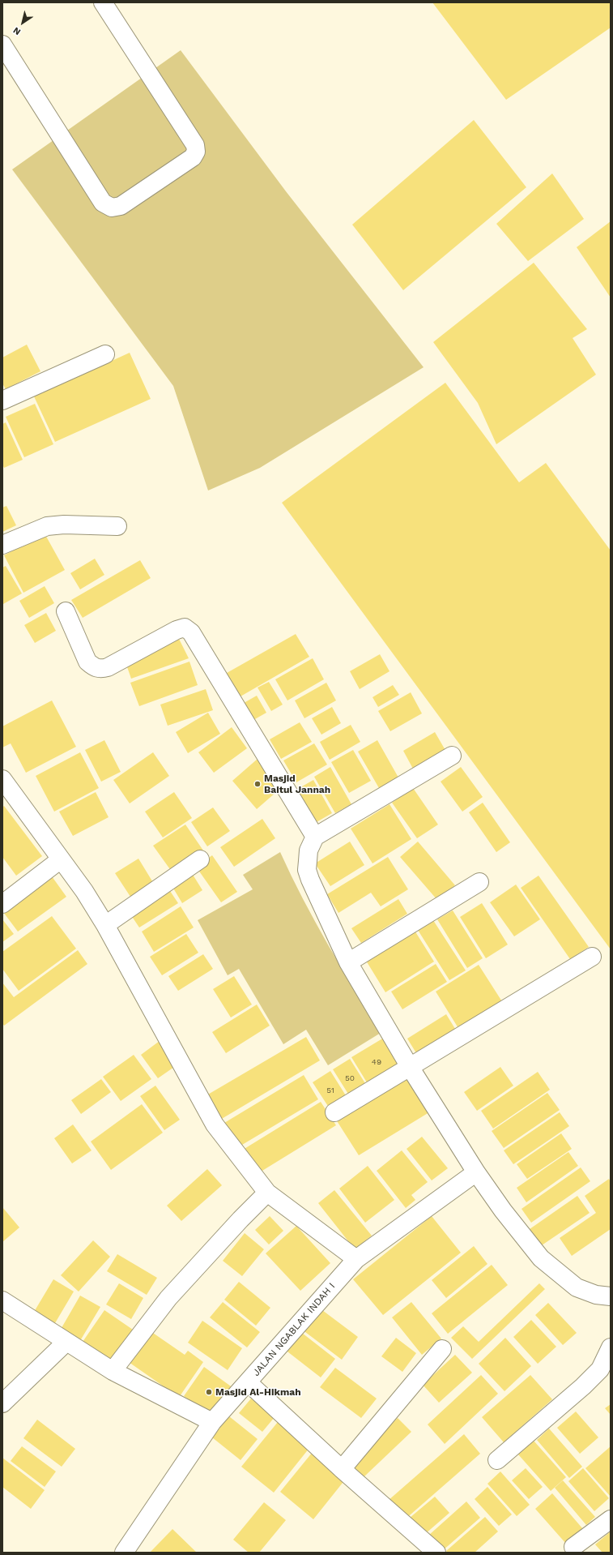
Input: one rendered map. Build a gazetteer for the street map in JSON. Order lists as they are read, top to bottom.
{
  "streets": {
    "street": ["JALAN NGABLAK INDAH I"]
  },
  "places": ["Masjid Baitul Jannah", "Masjid Al-Hikmah"],
  "house_numbers": ["49", "50", "51"],
  "north": "bottom left"
}
